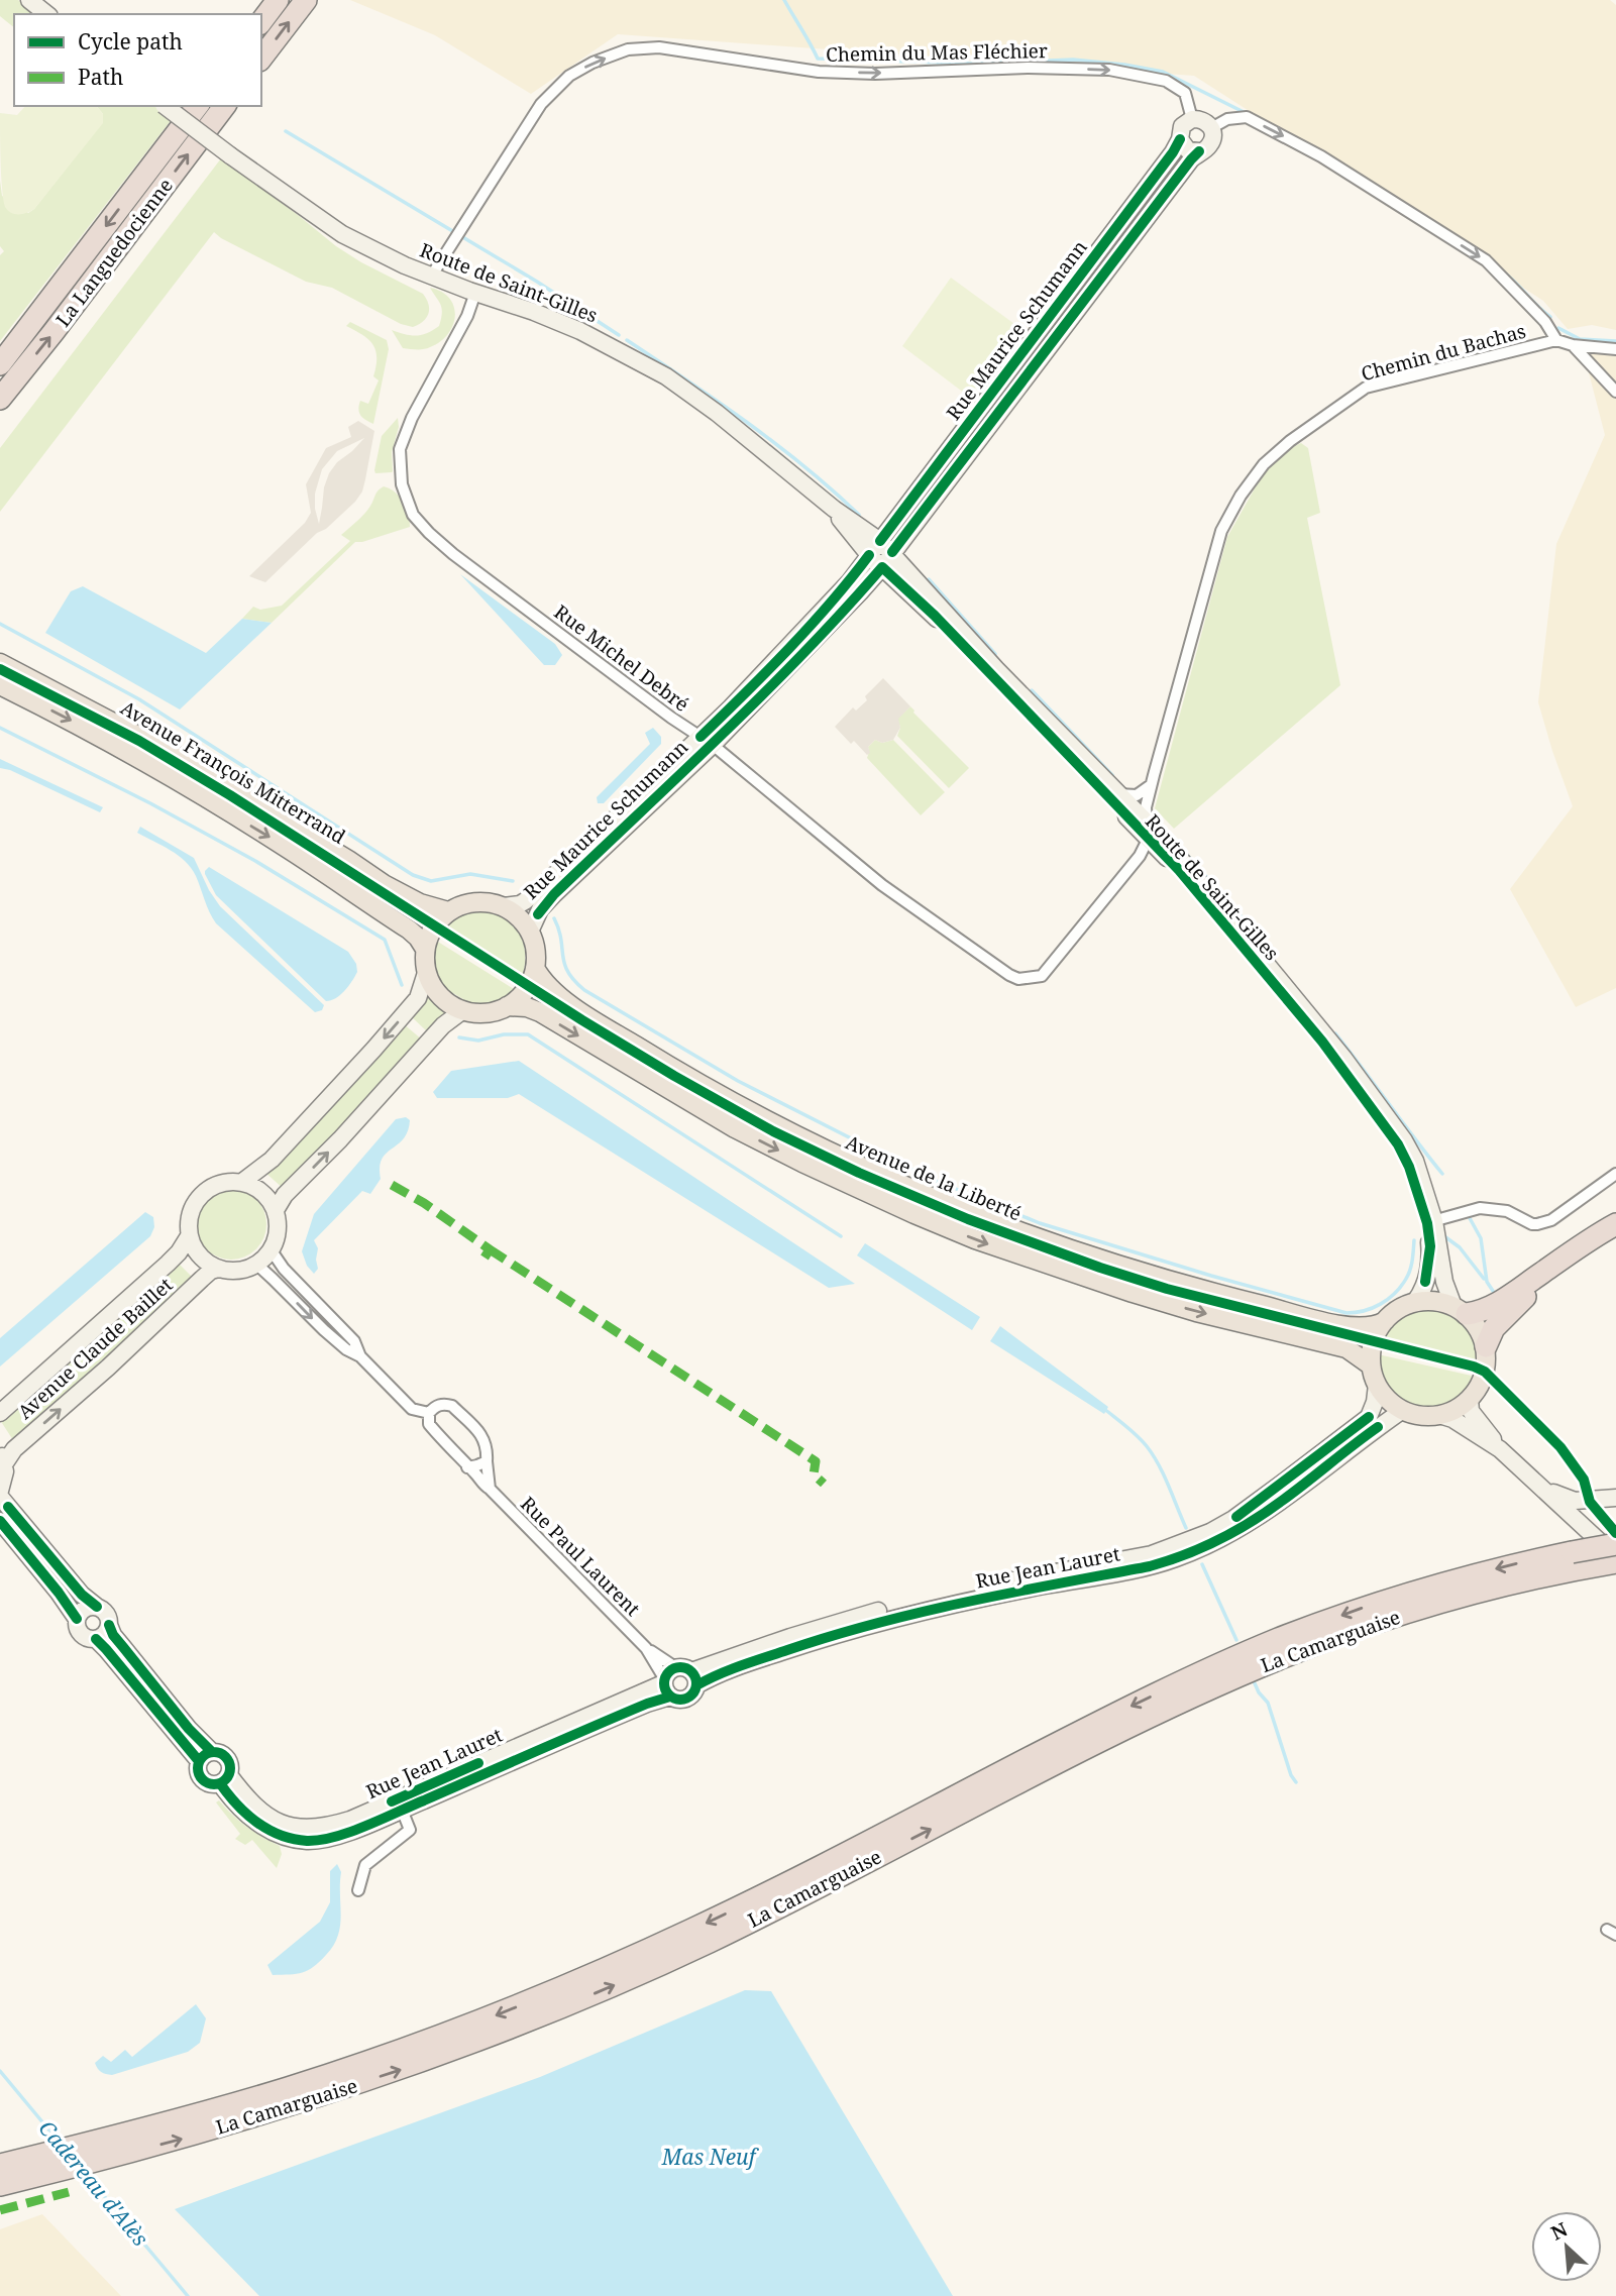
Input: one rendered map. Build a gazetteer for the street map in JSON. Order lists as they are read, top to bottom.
{
  "streets": {
    "highway": ["La Languedocienne", "La Camarguaise"],
    "main road": [
      "Route de Saint-Gilles",
      "Rue Maurice Schumann",
      "Avenue François Mitterrand",
      "Avenue de la Liberté",
      "Avenue Claude Baillet",
      "Rue Jean Lauret"
    ],
    "street": [
      "Chemin du Mas Fléchier",
      "Chemin du Bachas",
      "Rue Michel Debré",
      "Rue Paul Laurent"
    ]
  },
  "crossings": [
    ["Chemin du Mas Fléchier", "Route de Saint-Gilles"],
    ["Chemin du Mas Fléchier", "Rue Maurice Schumann"],
    ["Route de Saint-Gilles", "Rue Maurice Schumann"],
    ["Route de Saint-Gilles", "Chemin du Bachas"],
    ["Route de Saint-Gilles", "Rue Michel Debré"],
    ["Route de Saint-Gilles", "Avenue de la Liberté"],
    ["Route de Saint-Gilles", "Rue Jean Lauret"],
    ["Rue Maurice Schumann", "Rue Michel Debré"],
    ["Rue Maurice Schumann", "Avenue François Mitterrand"],
    ["Rue Maurice Schumann", "Avenue de la Liberté"],
    ["Chemin du Bachas", "Rue Michel Debré"],
    ["Avenue François Mitterrand", "Avenue de la Liberté"],
    ["Avenue de la Liberté", "Rue Jean Lauret"],
    ["Rue Paul Laurent", "Rue Jean Lauret"]
  ],
  "one_way": ["Chemin du Mas Fléchier"],
  "water": ["Mas Neuf", "Cadereau d'Alès"],
  "legend": ["Cycle path", "Path"],
  "north": "top left"
}
